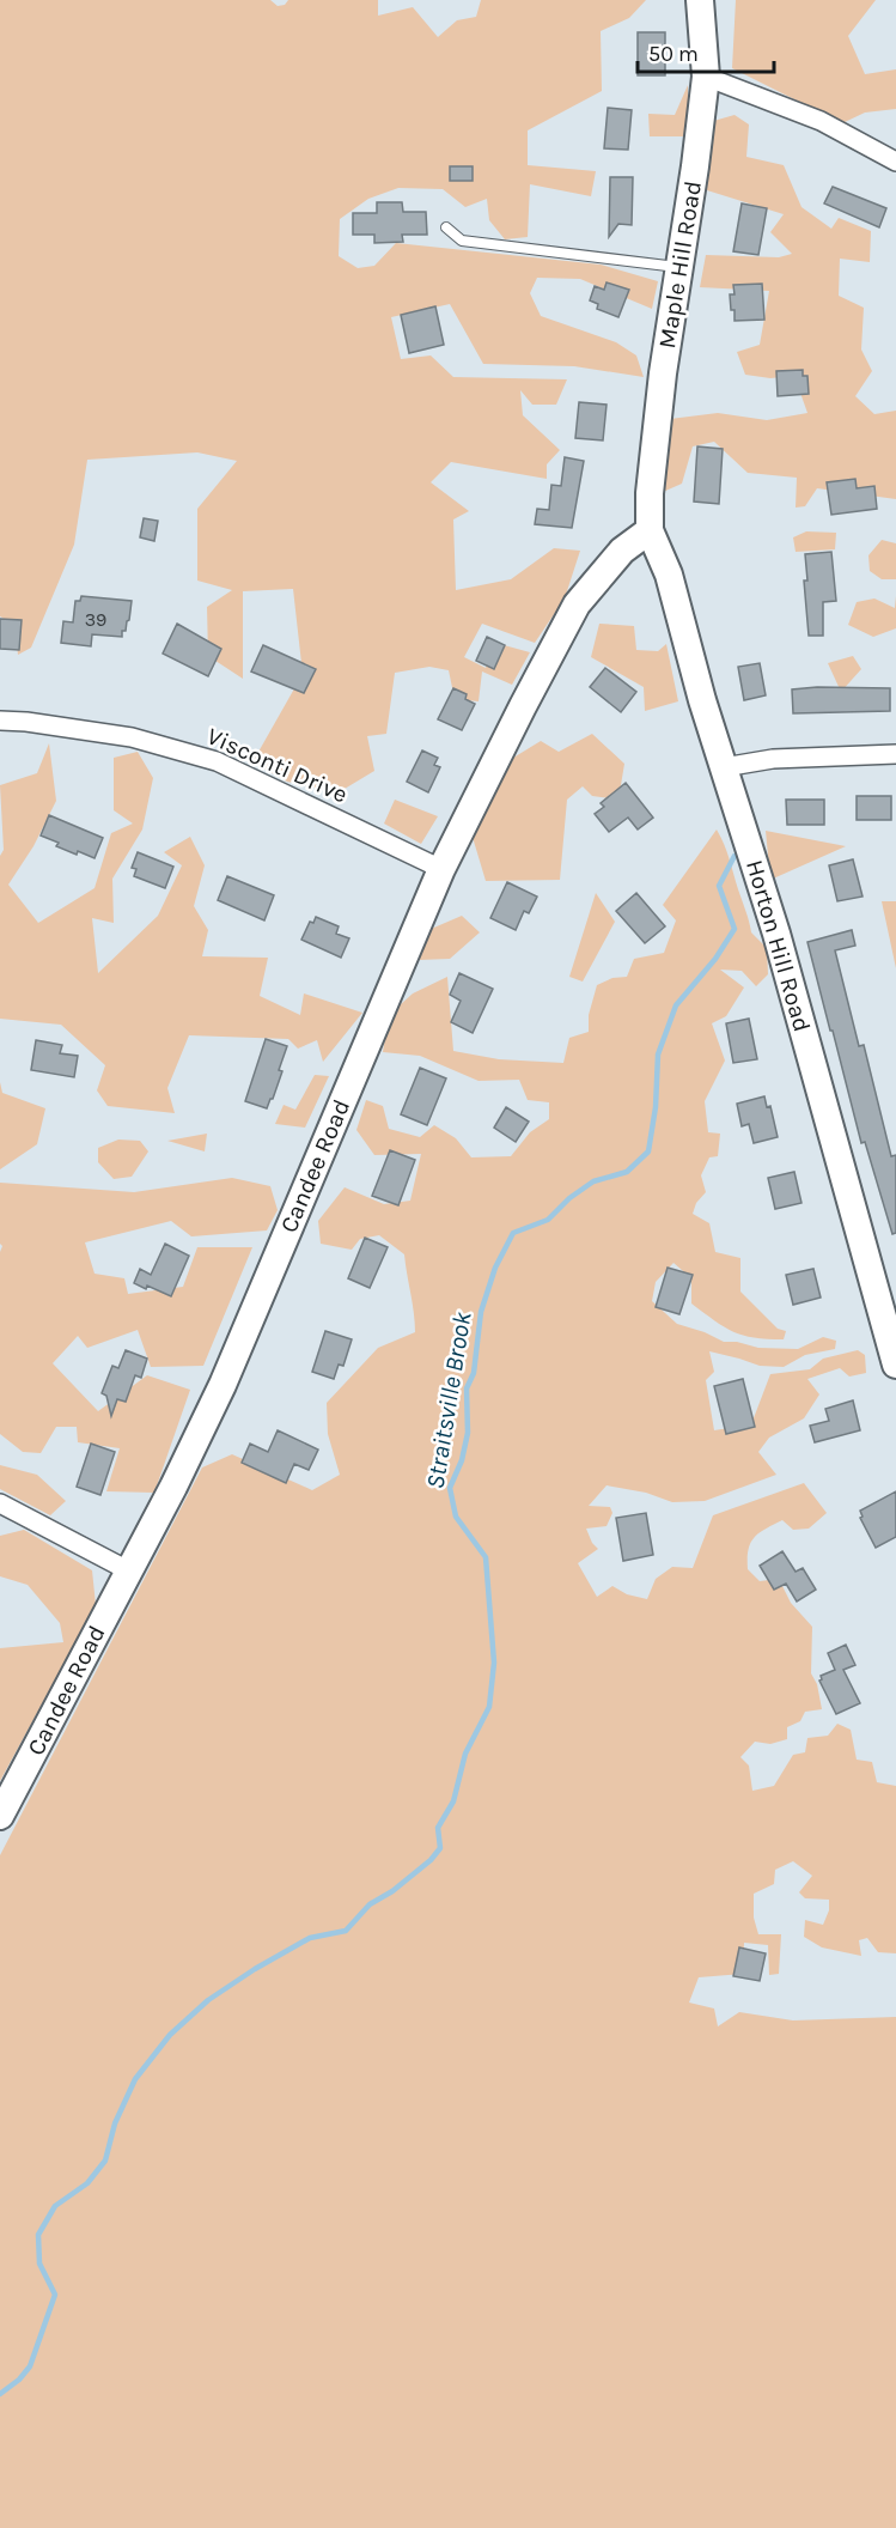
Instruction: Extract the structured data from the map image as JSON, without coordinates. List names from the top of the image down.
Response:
{
  "streets": {
    "street": [
      "Maple Hill Road",
      "Visconti Drive",
      "Horton Hill Road",
      "Candee Road"
    ]
  },
  "crossings": [
    ["Maple Hill Road", "Horton Hill Road"],
    ["Maple Hill Road", "Candee Road"],
    ["Visconti Drive", "Candee Road"],
    ["Horton Hill Road", "Candee Road"]
  ],
  "water": ["Straitsville Brook"],
  "house_numbers": ["39"],
  "scale_bar": "50 m"
}
